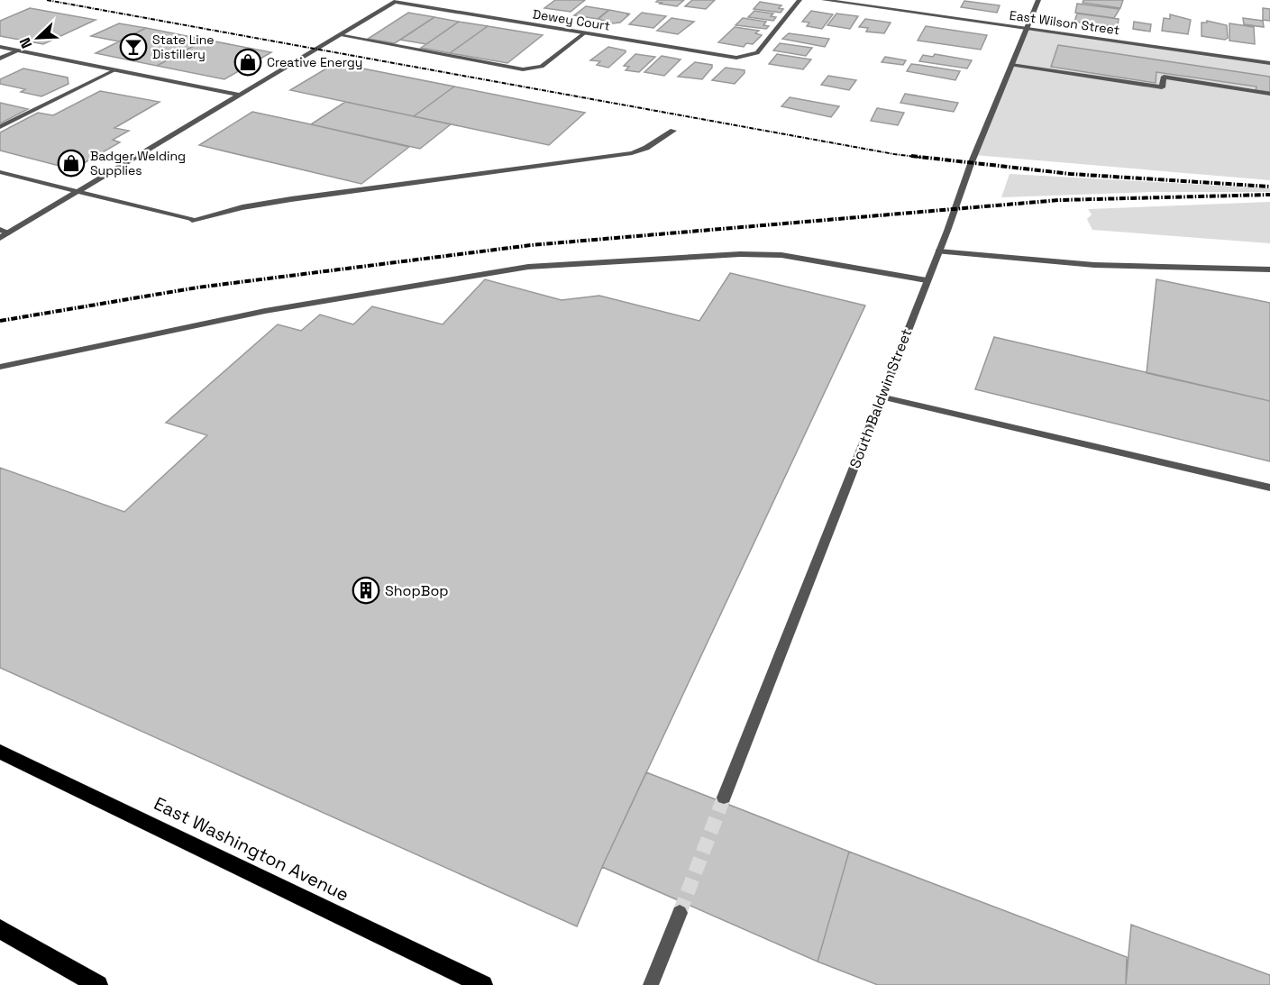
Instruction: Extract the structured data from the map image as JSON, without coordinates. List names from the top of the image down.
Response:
{
  "streets": {
    "main road": ["East Washington Avenue"],
    "street": ["Dewey Court", "East Wilson Street", "South Baldwin Street"]
  },
  "crossings": [
    ["East Wilson Street", "South Baldwin Street"]
  ],
  "places": {
    "bar": ["State Line Distillery"],
    "shop": ["Creative Energy", "Badger Welding Supplies"],
    "building": ["ShopBop"]
  },
  "north": "bottom left"
}
